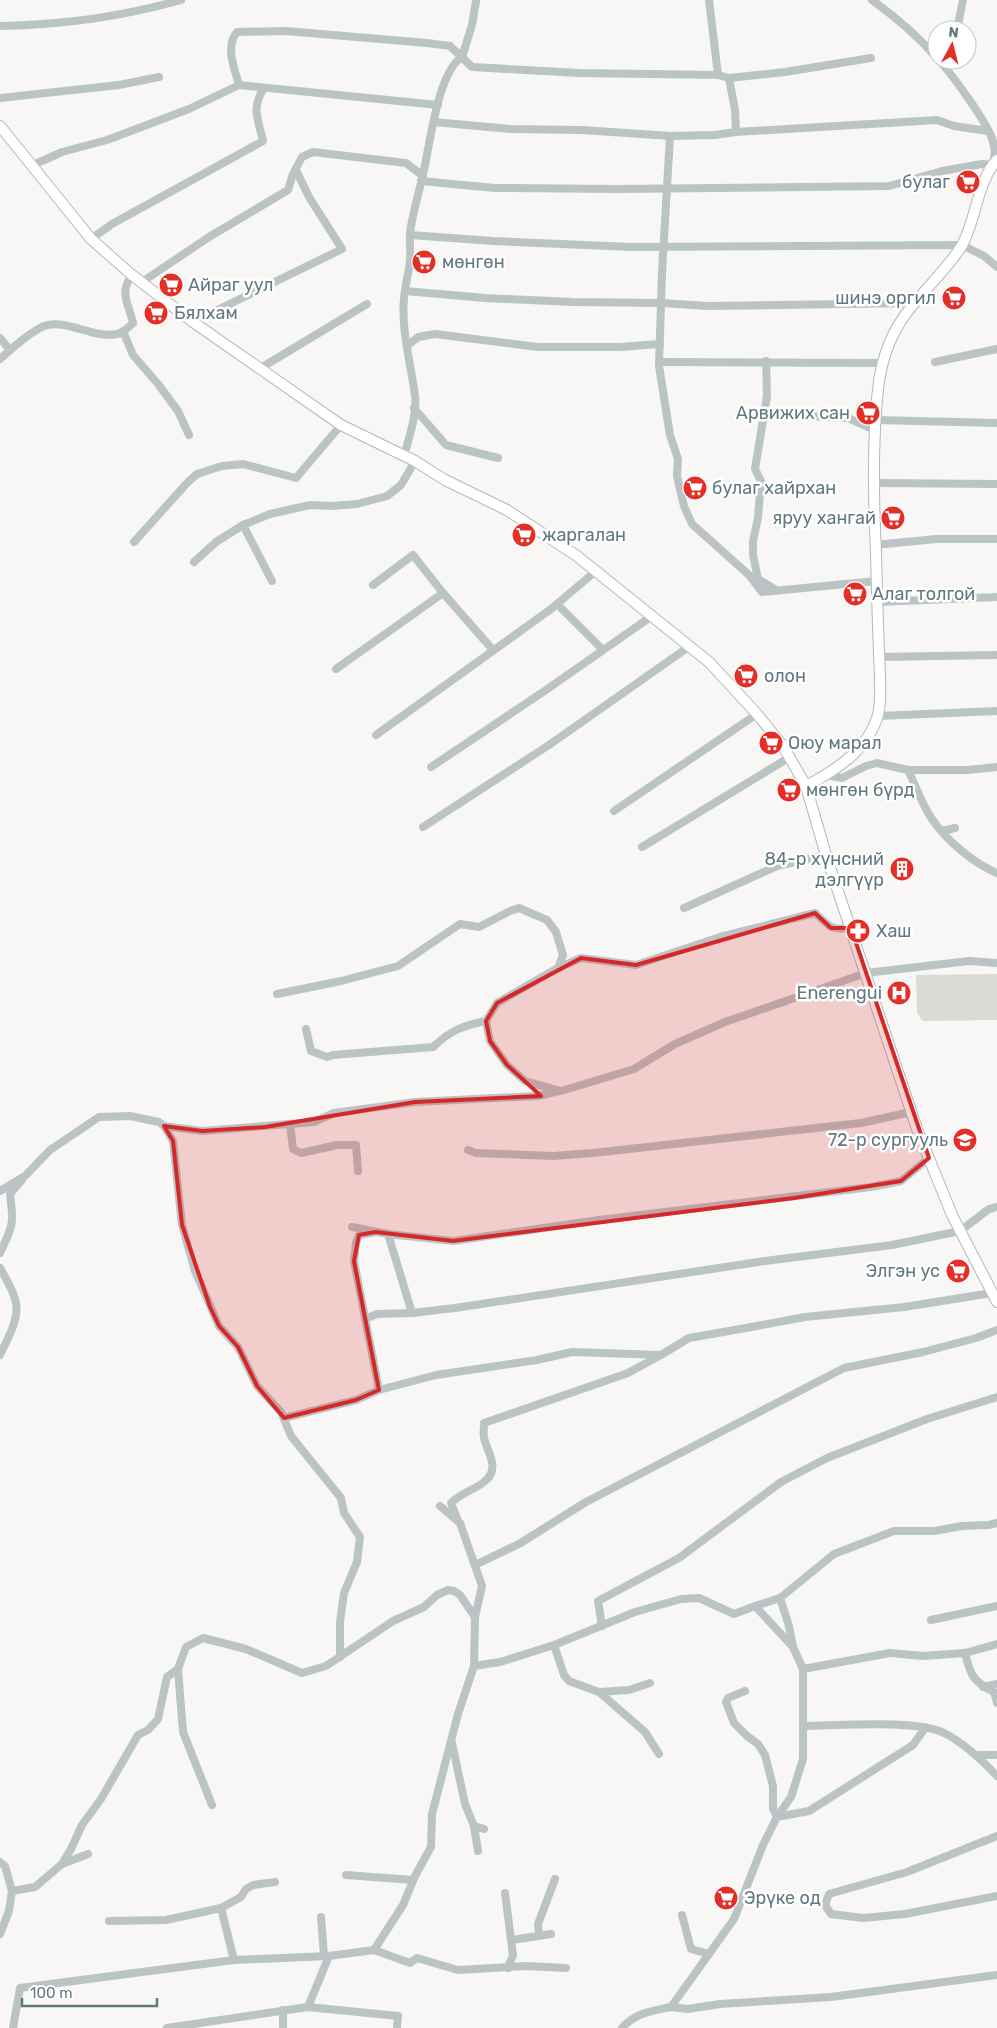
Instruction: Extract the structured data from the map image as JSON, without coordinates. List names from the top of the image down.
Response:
{
  "places": {
    "supermarket": [
      "булаг",
      "мөнгөн",
      "Айраг уул",
      "шинэ оргил",
      "Бялхам",
      "Арвижих сан",
      "булаг хайрхан",
      "яруу хангай",
      "жаргалан",
      "Алаг толгой",
      "олон",
      "Оюу марал",
      "мөнгөн бүрд",
      "Элгэн ус",
      "Эрүке од"
    ],
    "building": ["84-р хүнсний дэлгүүр"],
    "pharmacy": ["Хаш"],
    "hospital": ["Enerengui"],
    "school or university": ["72-р сургууль"]
  },
  "scale_bar": "100 m",
  "north": "top"
}
